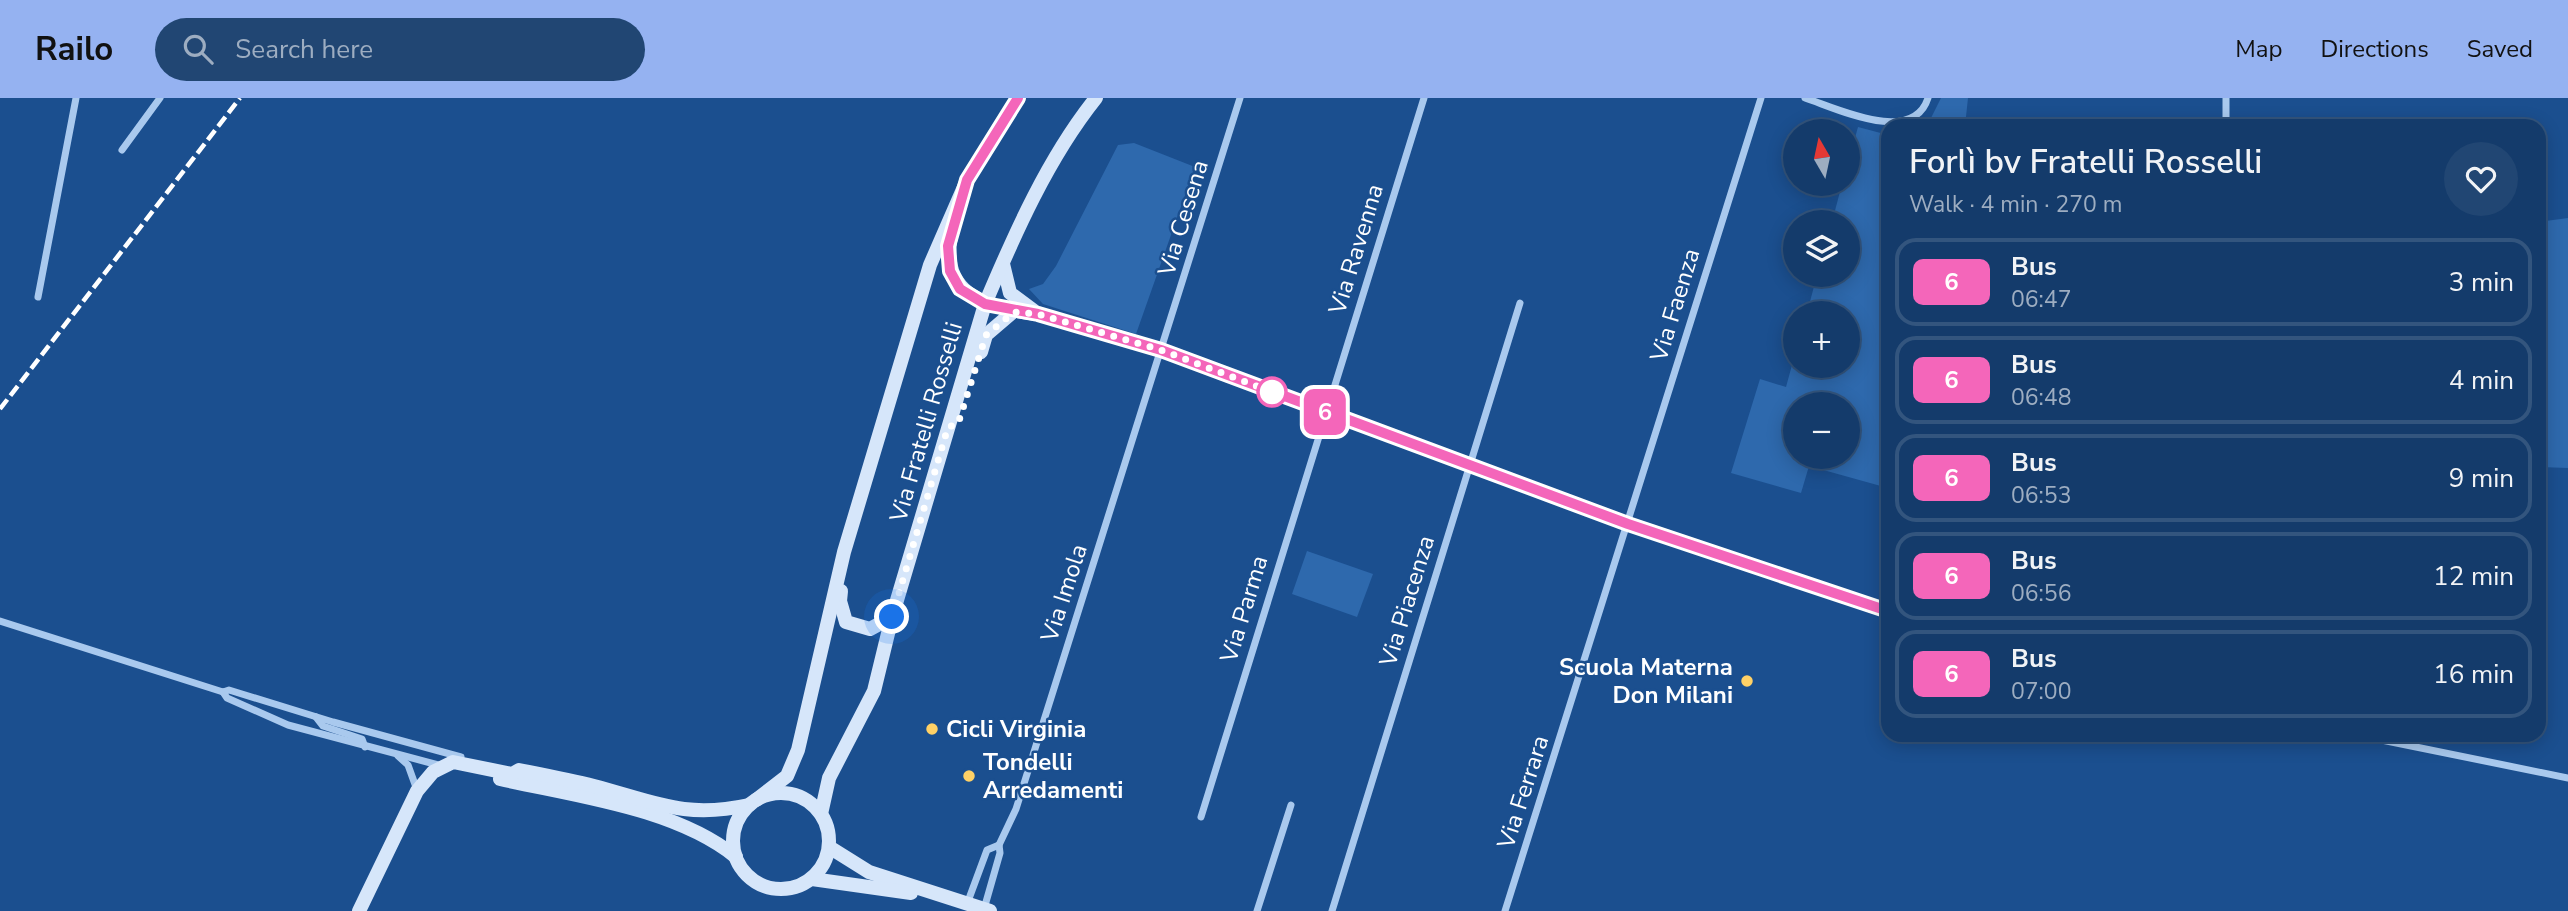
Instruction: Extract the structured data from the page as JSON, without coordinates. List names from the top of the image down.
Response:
{
  "streets": {
    "street": [
      "Via Cesena",
      "Via Ravenna",
      "Via Faenza",
      "Via Fratelli Rosselli",
      "Via Imola",
      "Via Piacenza",
      "Via Parma",
      "Via Ferrara"
    ]
  },
  "crossings": [
    ["Via Cesena", "Via Imola"],
    ["Via Ravenna", "Via Parma"],
    ["Via Faenza", "Via Ferrara"]
  ],
  "places": ["Scuola Materna Don Milani", "Cicli Virginia", "Tondelli Arredamenti"],
  "lines": ["bus line 6"],
  "north": "top",
  "page": {
    "header": "Railo",
    "search": "Search here",
    "nav": ["Map", "Directions", "Saved"],
    "on_map": "6",
    "map_buttons": ["+", "−"],
    "heading": ["Forlì bv Fratelli Rosselli", "Walk · 4 min · 270 m"],
    "list": [
      {
        "mark": "6",
        "name": "Bus",
        "note": "06:47",
        "value": "3 min"
      },
      {
        "mark": "6",
        "name": "Bus",
        "note": "06:48",
        "value": "4 min"
      },
      {
        "mark": "6",
        "name": "Bus",
        "note": "06:53",
        "value": "9 min"
      },
      {
        "mark": "6",
        "name": "Bus",
        "note": "06:56",
        "value": "12 min"
      },
      {
        "mark": "6",
        "name": "Bus",
        "note": "07:00",
        "value": "16 min"
      }
    ]
  }
}
